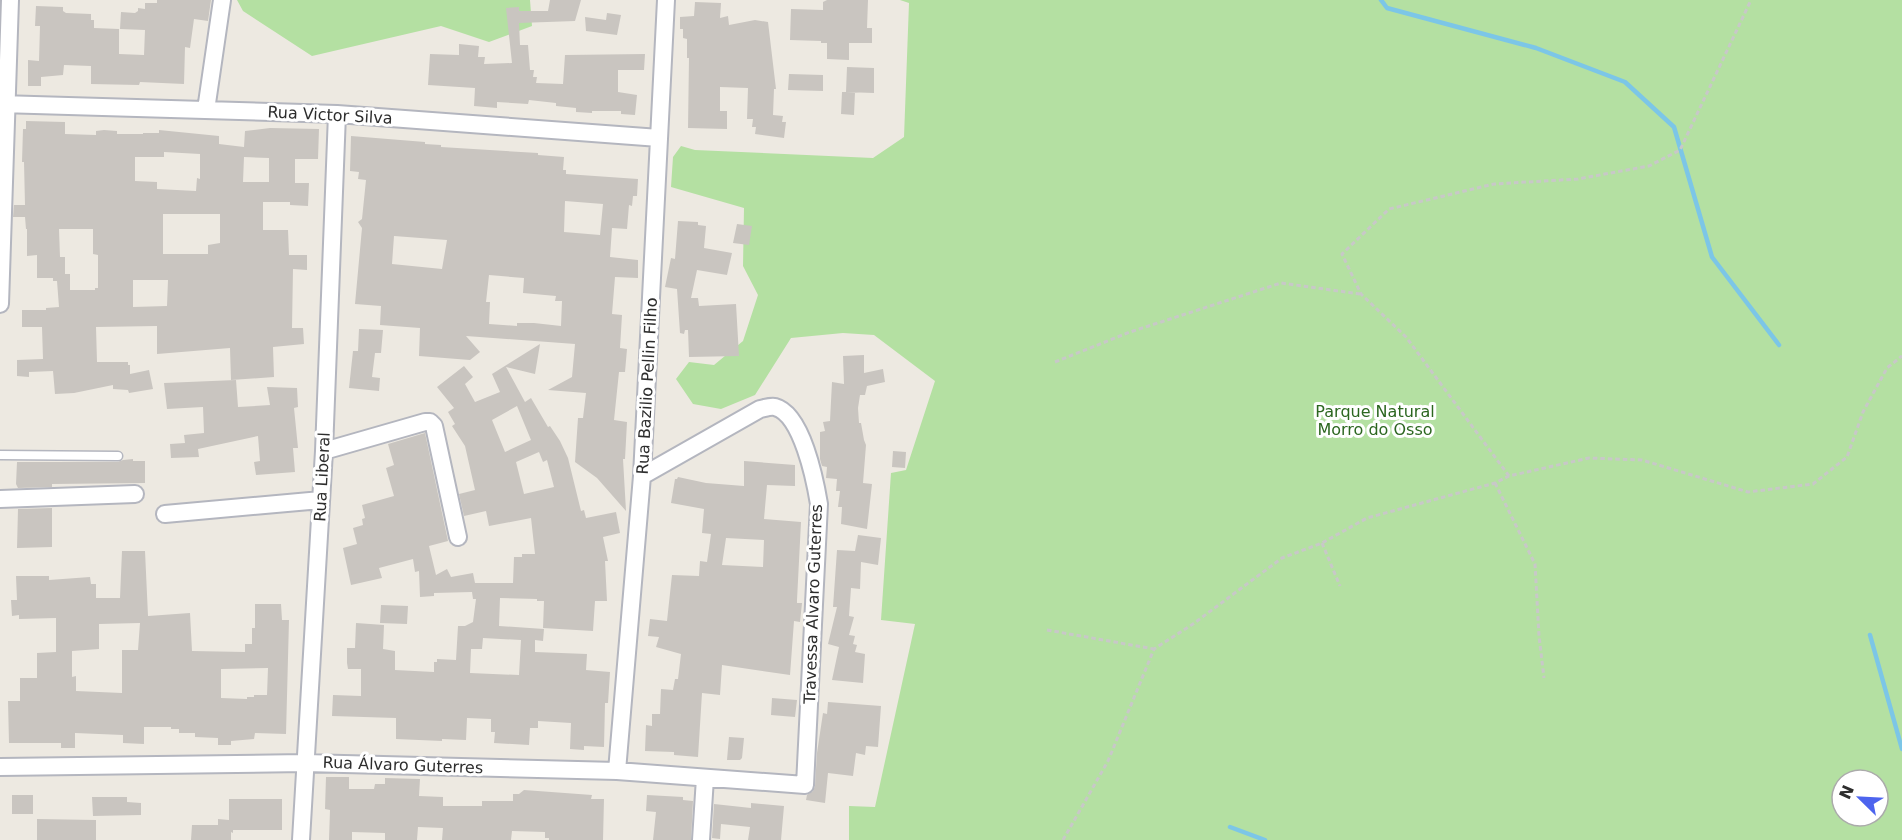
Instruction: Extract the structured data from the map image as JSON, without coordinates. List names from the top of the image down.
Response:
{
  "streets": {
    "street": [
      "Rua Victor Silva",
      "Rua Bazilio Pellin Filho",
      "Rua Liberal",
      "Travessa Alvaro Guterres",
      "Rua Álvaro Guterres"
    ]
  },
  "crossings": [
    ["Rua Victor Silva", "Rua Bazilio Pellin Filho"],
    ["Rua Victor Silva", "Rua Liberal"],
    ["Rua Bazilio Pellin Filho", "Travessa Alvaro Guterres"],
    ["Rua Bazilio Pellin Filho", "Rua Álvaro Guterres"],
    ["Rua Liberal", "Rua Álvaro Guterres"],
    ["Travessa Alvaro Guterres", "Rua Álvaro Guterres"]
  ],
  "parks": ["Parque Natural Morro do Osso"],
  "north": "top left"
}
